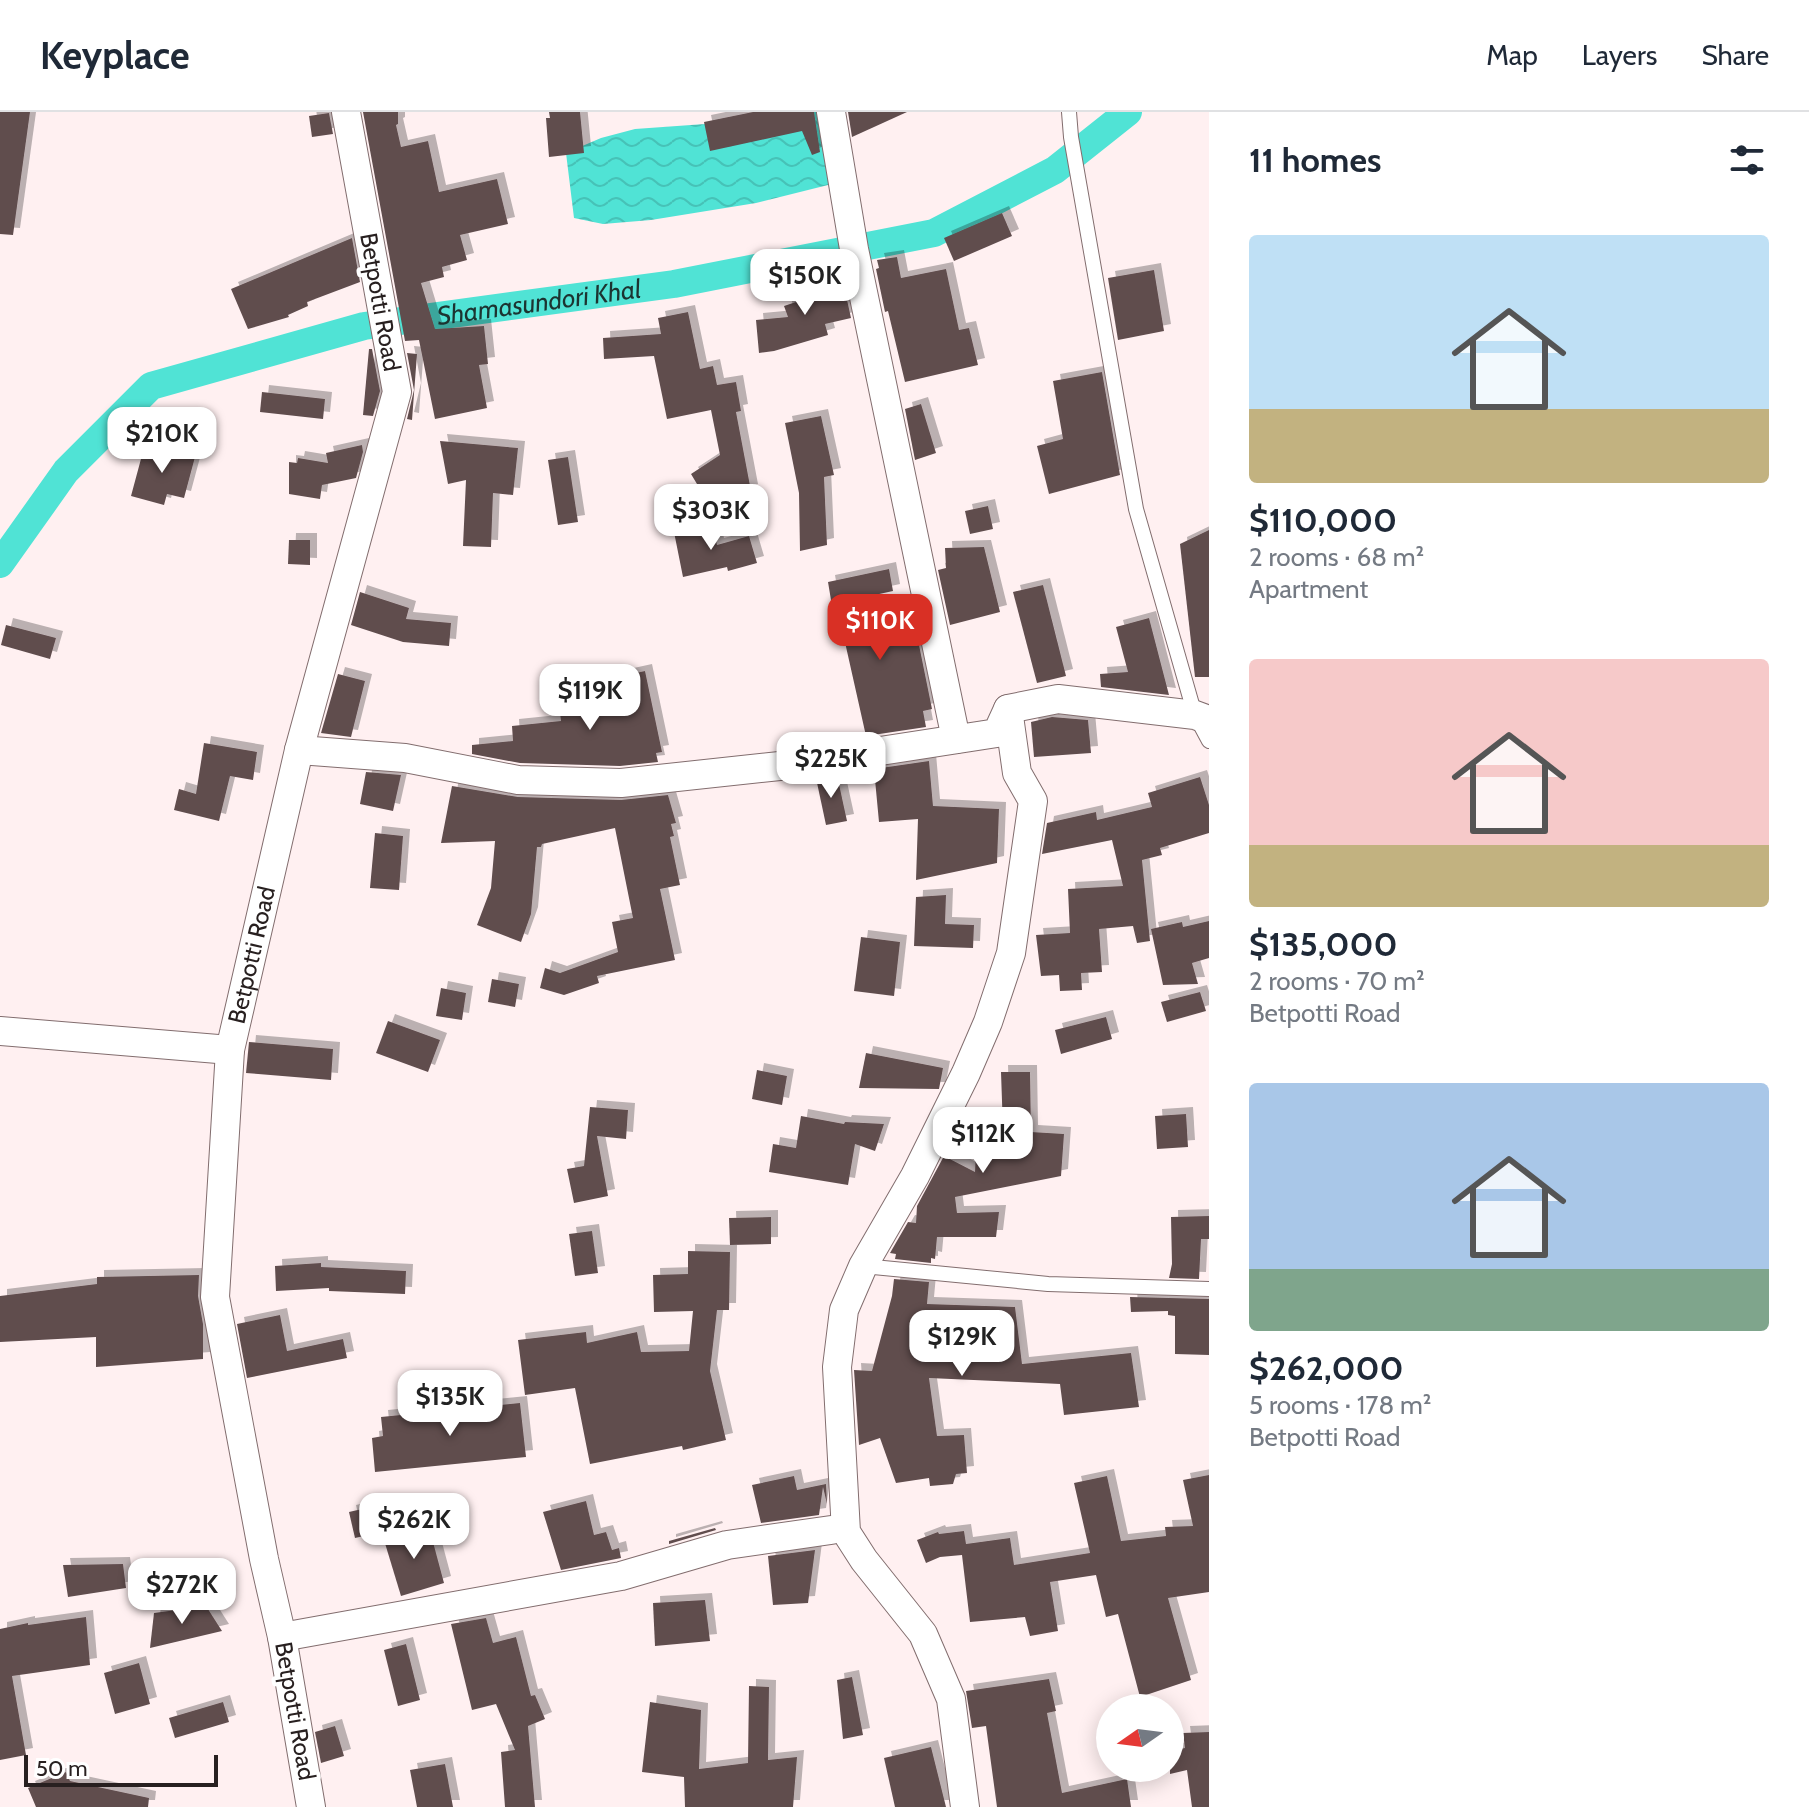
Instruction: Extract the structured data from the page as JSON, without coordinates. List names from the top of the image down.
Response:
{
  "streets": {
    "street": ["Betpotti Road"]
  },
  "water": ["Shamasundori Khal"],
  "scale_bar": "50 m",
  "north": "left",
  "page": {
    "header": "Keyplace",
    "nav": ["Map", "Layers", "Share"],
    "heading": "11 homes",
    "list": [
      {
        "name": "$110,000",
        "note": "2 rooms · 68 m² · Apartment"
      },
      {
        "name": "$135,000",
        "note": "2 rooms · 70 m² · Betpotti Road"
      },
      {
        "name": "$262,000",
        "note": "5 rooms · 178 m² · Betpotti Road"
      }
    ],
    "price": [
      "$150K",
      "$210K",
      "$303K",
      "$110K",
      "$119K",
      "$225K",
      "$112K",
      "$129K",
      "$135K",
      "$262K",
      "$272K"
    ],
    "scale": "50 m"
  }
}
